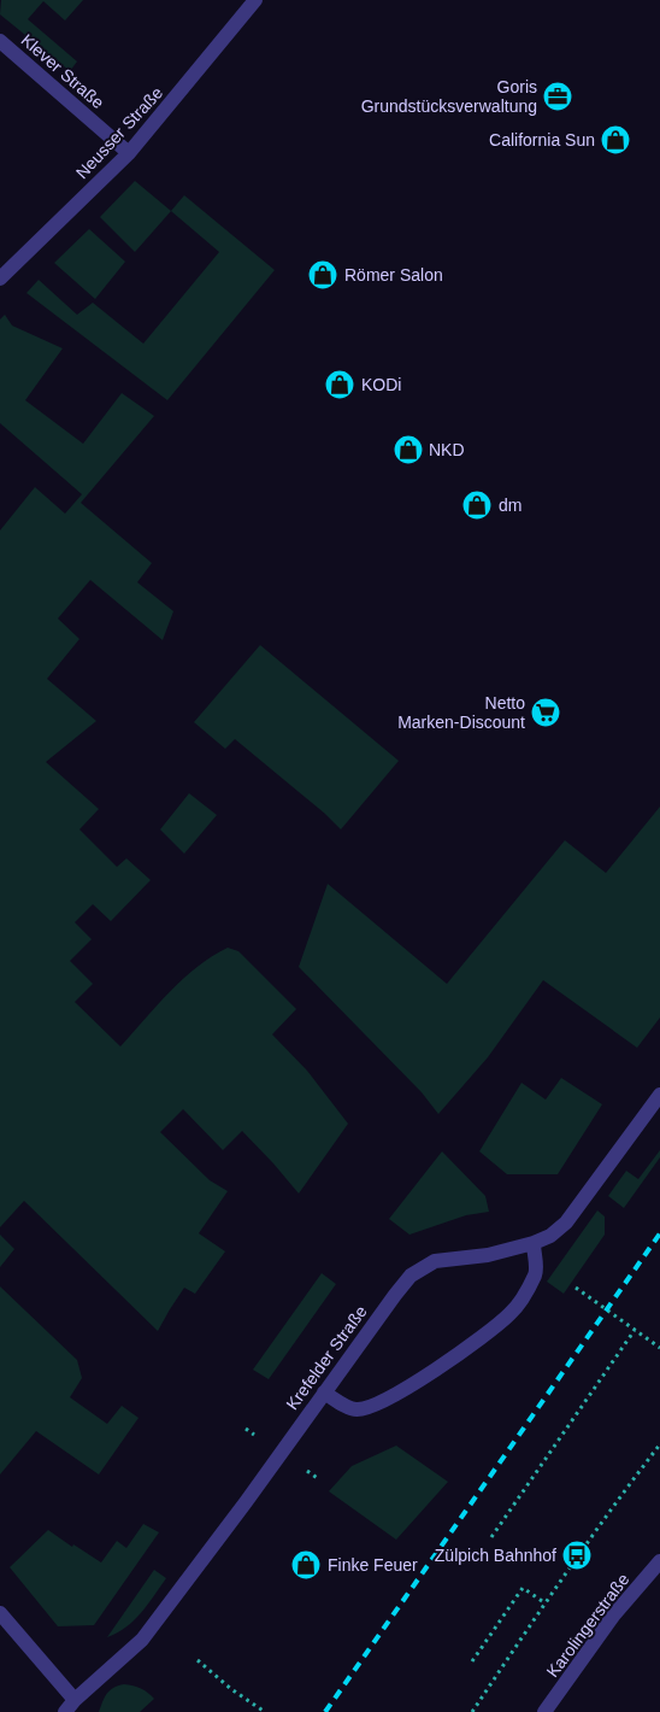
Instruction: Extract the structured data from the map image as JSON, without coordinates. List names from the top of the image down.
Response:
{
  "streets": {
    "street": [
      "Klever Straße",
      "Neusser Straße",
      "Krefelder Straße",
      "Karolingerstraße"
    ]
  },
  "crossings": [
    ["Klever Straße", "Neusser Straße"]
  ],
  "places": {
    "office": ["Goris Grundstücksverwaltung"],
    "shop": [
      "California Sun",
      "Römer Salon",
      "KODi",
      "NKD",
      "dm",
      "Finke Feuer"
    ],
    "supermarket": ["Netto Marken-Discount"],
    "bus stop": ["Zülpich Bahnhof"]
  }
}
